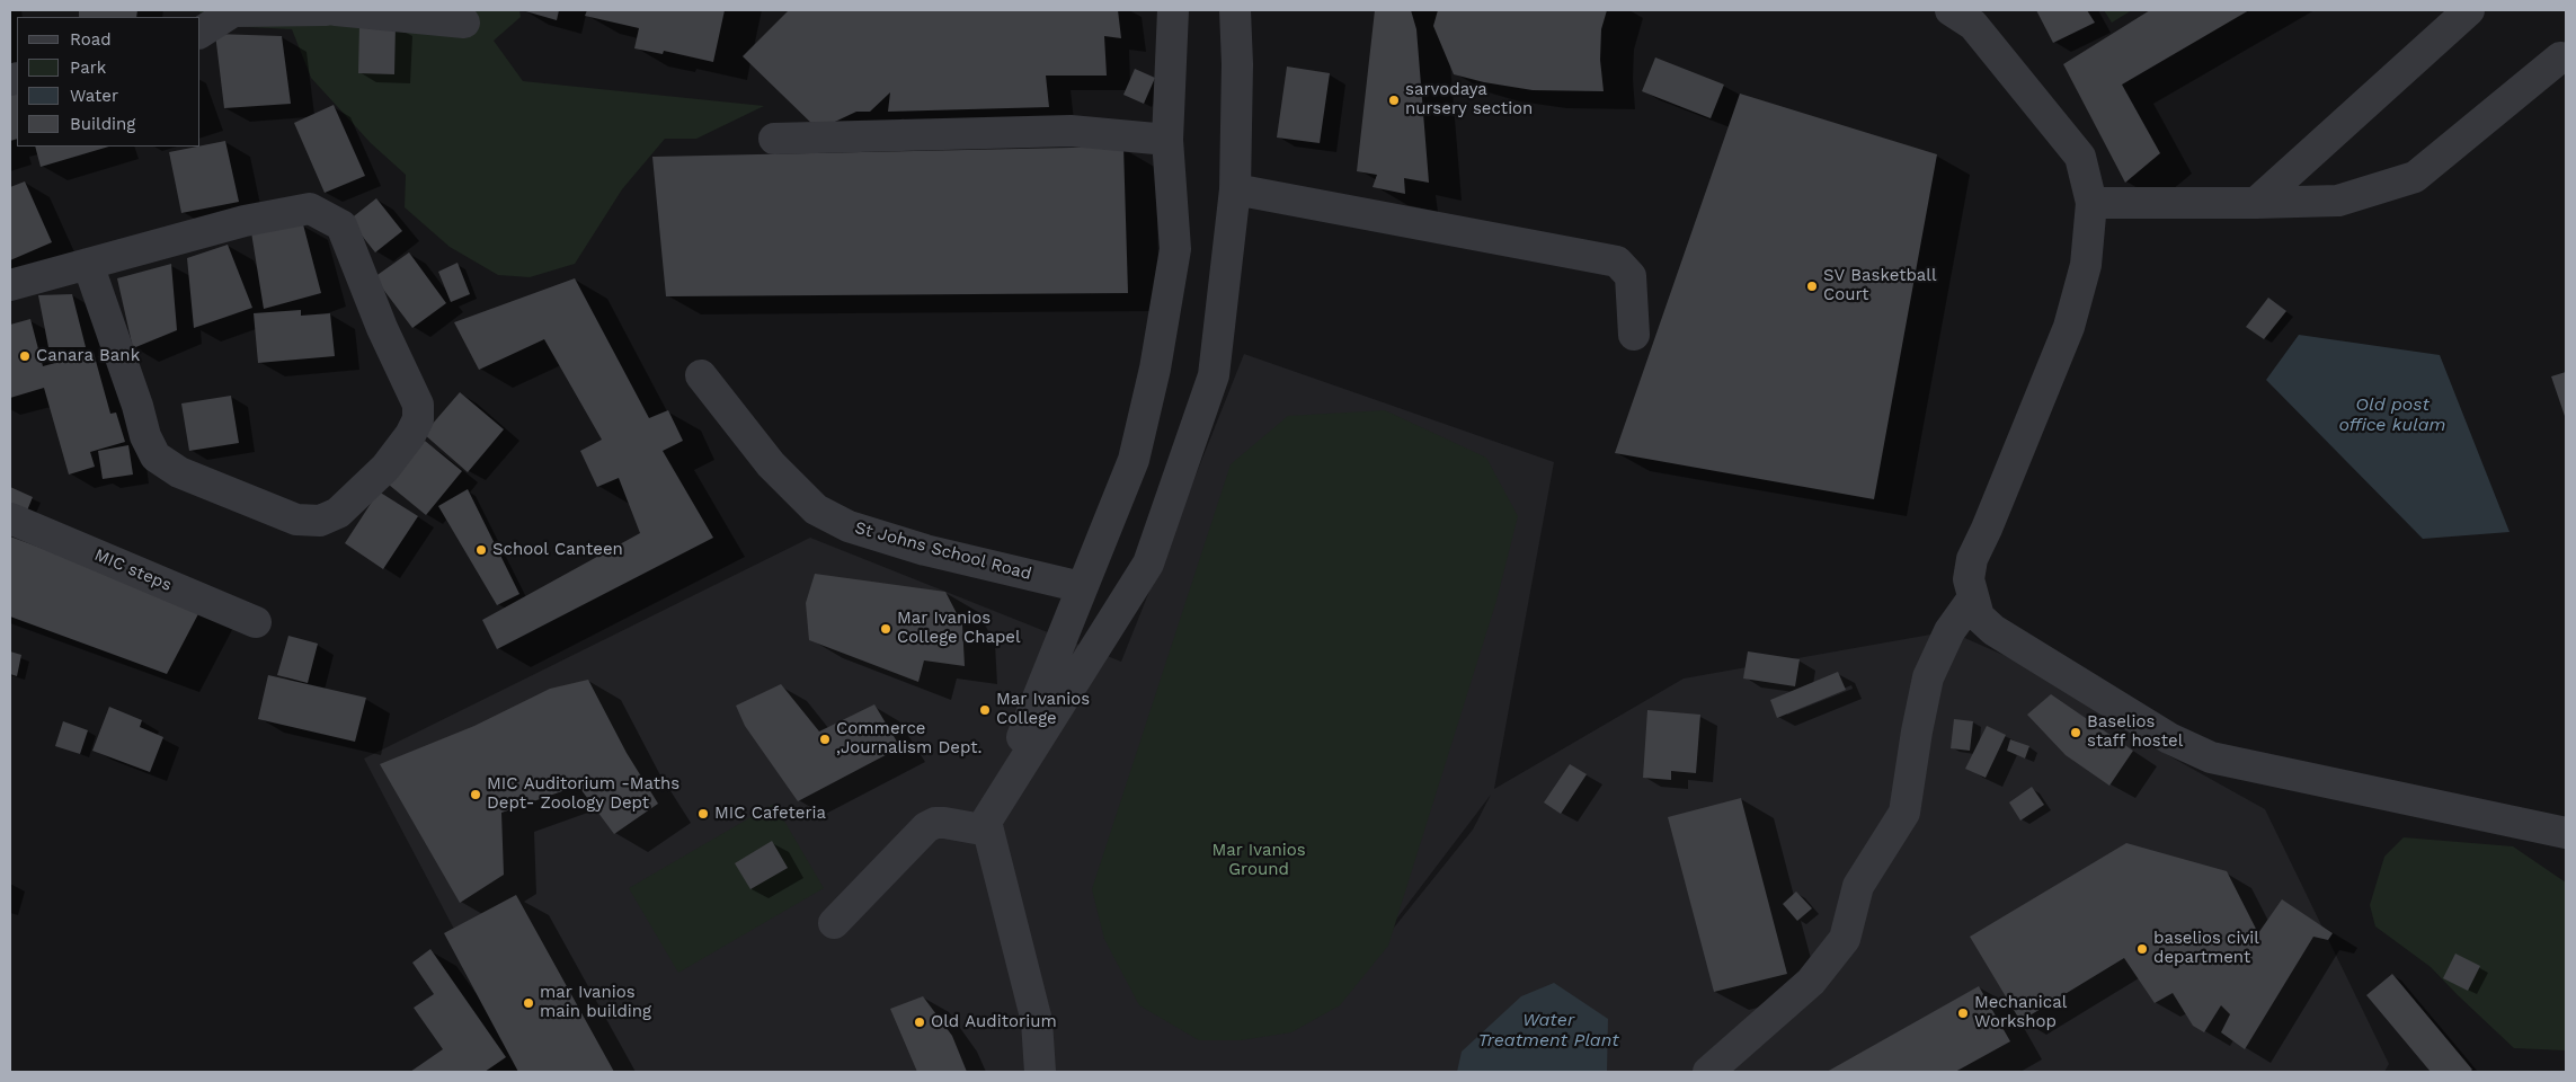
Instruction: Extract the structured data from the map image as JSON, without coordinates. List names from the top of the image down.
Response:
{
  "streets": {
    "street": ["St Johns School Road", "MIC steps"]
  },
  "water": ["Old post office kulam", "Water Treatment Plant"],
  "parks": ["Mar Ivanios Ground"],
  "places": [
    "sarvodaya nursery section",
    "SV Basketball Court",
    "Canara Bank",
    "School Canteen",
    "Mar Ivanios College Chapel",
    "Mar Ivanios College",
    "Baselios staff hostel",
    "Commerce ,Journalism Dept.",
    "MIC Auditorium -Maths Dept- Zoology Dept",
    "MIC Cafeteria",
    "baselios civil department",
    "mar Ivanios main building",
    "Mechanical Workshop",
    "Old Auditorium"
  ],
  "legend": [
    "Road",
    "Park",
    "Water",
    "Building"
  ]
}
